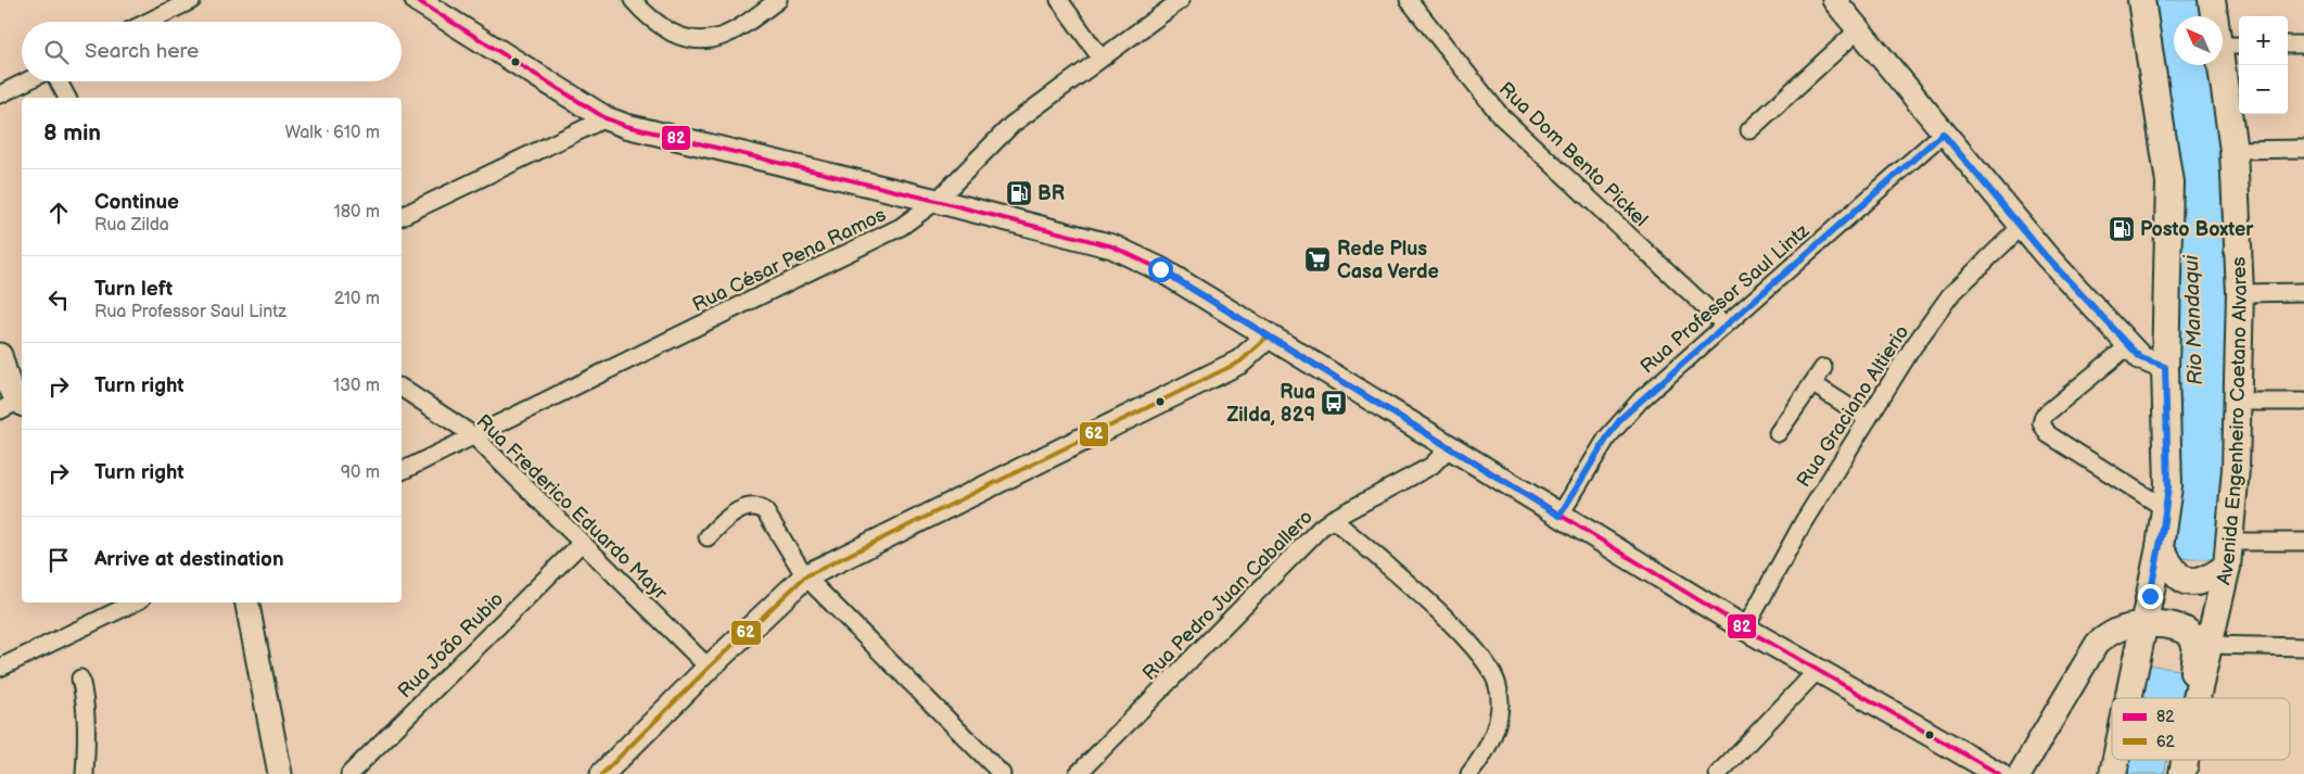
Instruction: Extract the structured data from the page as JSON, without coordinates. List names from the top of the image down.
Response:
{
  "streets": {
    "main road": ["Avenida Engenheiro Caetano Alvares"],
    "street": [
      "Rua Dom Bento Pickel",
      "Rua César Pena Ramos",
      "Rua Professor Saul Lintz",
      "Rua Graciano Altierio",
      "Rua Frederico Eduardo Mayr",
      "Rua Pedro Juan Caballero",
      "Rua João Rubio"
    ]
  },
  "crossings": [
    ["Rua Dom Bento Pickel", "Rua Professor Saul Lintz"],
    ["Rua César Pena Ramos", "Rua Frederico Eduardo Mayr"],
    ["Rua Frederico Eduardo Mayr", "Rua João Rubio"]
  ],
  "water": ["Rio Mandaqui"],
  "places": {
    "fuel station": ["BR", "Posto Boxter"],
    "supermarket": ["Rede Plus Casa Verde"],
    "bus stop": ["Rua Zilda, 829"]
  },
  "lines": ["transit line 82", "transit line 62"],
  "legend": ["82", "62"],
  "north": "top left",
  "page": {
    "map_buttons": ["+", "−"],
    "search": "Search here",
    "heading": ["8 min", "Walk · 610 m"],
    "list": [
      ["Continue", "Rua Zilda", "180 m"],
      ["Turn left", "Rua Professor Saul Lintz", "210 m"],
      ["Turn right", "130 m"],
      ["Turn right", "90 m"],
      "Arrive at destination"
    ]
  }
}
